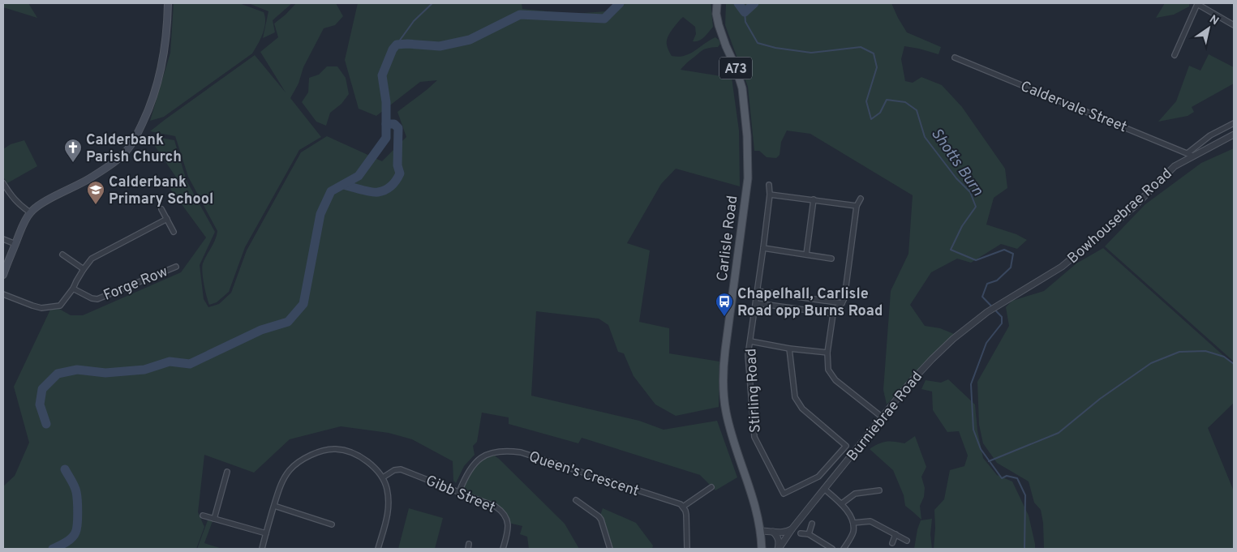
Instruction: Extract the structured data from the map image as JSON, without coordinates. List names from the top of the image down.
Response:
{
  "streets": {
    "main road": ["A73", "Carlisle Road"],
    "street": [
      "Caldervale Street",
      "Bowhousebrae Road",
      "Forge Row",
      "Stirling Road",
      "Burniebrae Road",
      "Queen's Crescent",
      "Gibb Street"
    ]
  },
  "crossings": [
    ["Caldervale Street", "Bowhousebrae Road"],
    ["Bowhousebrae Road", "Burniebrae Road"],
    ["Queen's Crescent", "Gibb Street"]
  ],
  "water": ["Shotts Burn"],
  "places": {
    "church": ["Calderbank Parish Church"],
    "school or university": ["Calderbank Primary School"],
    "bus stop": ["Chapelhall, Carlisle Road opp Burns Road"]
  },
  "north": "top right"
}
